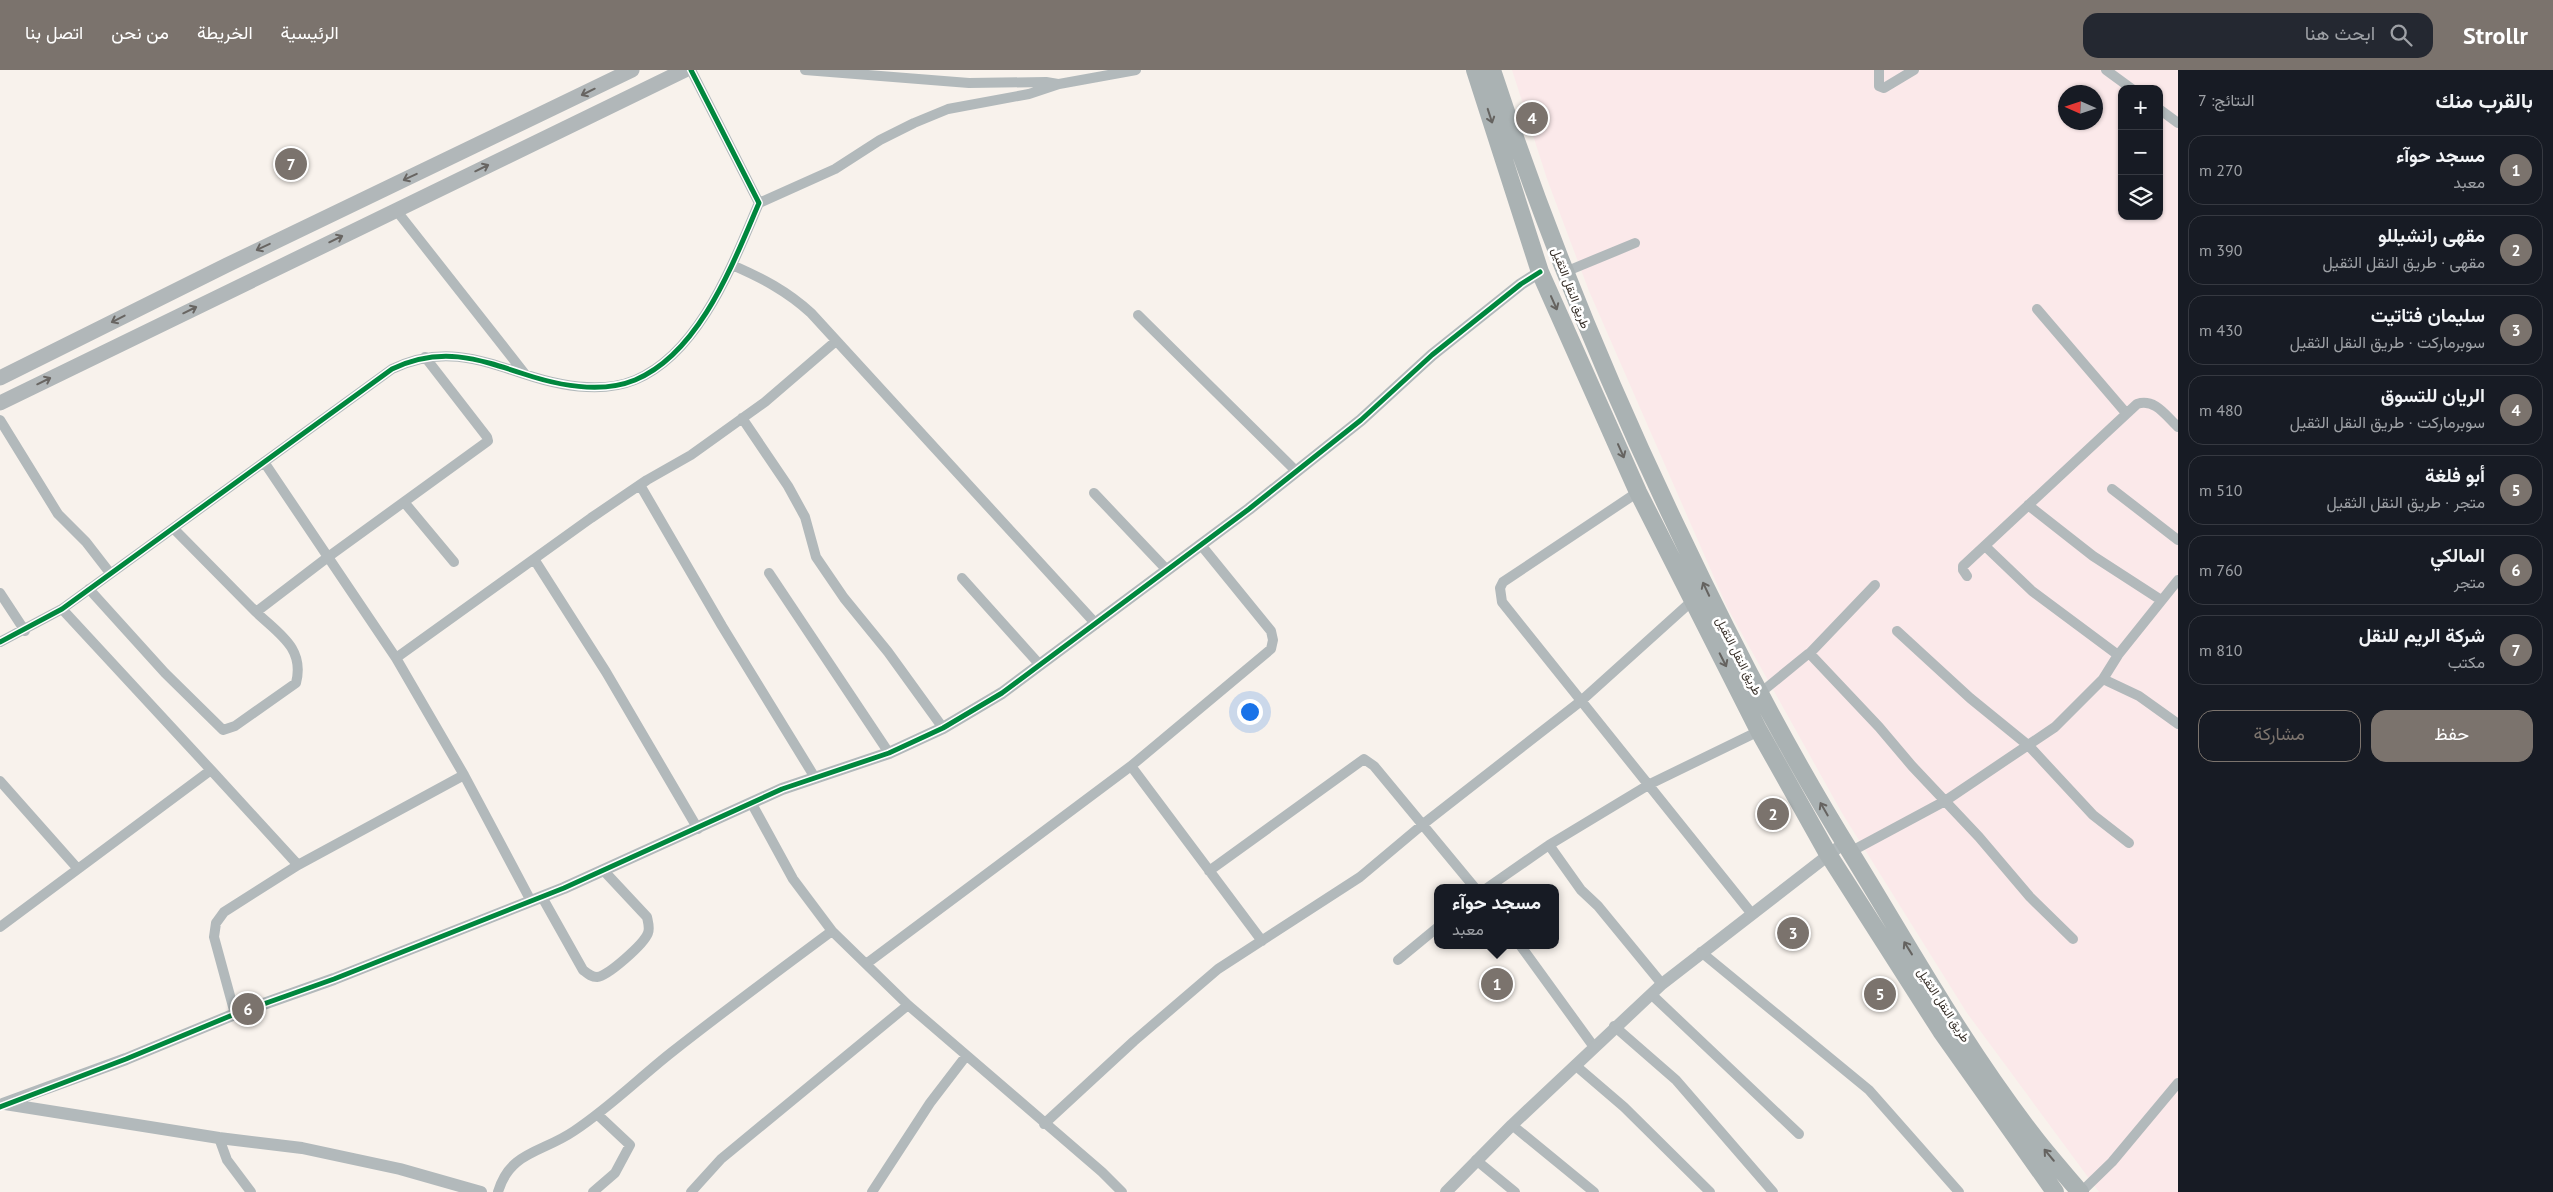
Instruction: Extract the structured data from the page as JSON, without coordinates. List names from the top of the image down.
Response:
{
  "streets": {
    "highway": ["طريق النقل الثقيل"]
  },
  "north": "left",
  "page": {
    "header": "Strollr",
    "search": "ابحث هنا",
    "nav": [
      "الرئيسية",
      "الخريطة",
      "من نحن",
      "اتصل بنا"
    ],
    "heading": ["بالقرب منك", "النتائج: 7"],
    "map_buttons": ["+", "−"],
    "pins": [
      "4",
      "7",
      "2",
      "3",
      "1",
      "5",
      "6"
    ],
    "list": [
      {
        "mark": "1",
        "name": "مسجد حوآء",
        "note": "معبد",
        "value": "270 m"
      },
      {
        "mark": "2",
        "name": "مقهى رانشيللو",
        "note": "مقهى · طريق النقل الثقيل",
        "value": "390 m"
      },
      {
        "mark": "3",
        "name": "سليمان فتاتيت",
        "note": "سوبرماركت · طريق النقل الثقيل",
        "value": "430 m"
      },
      {
        "mark": "4",
        "name": "الريان للتسوق",
        "note": "سوبرماركت · طريق النقل الثقيل",
        "value": "480 m"
      },
      {
        "mark": "5",
        "name": "أبو فلغة",
        "note": "متجر · طريق النقل الثقيل",
        "value": "510 m"
      },
      {
        "mark": "6",
        "name": "المالكي",
        "note": "متجر",
        "value": "760 m"
      },
      {
        "mark": "7",
        "name": "شركة الريم للنقل",
        "note": "مكتب",
        "value": "810 m"
      }
    ],
    "buttons": ["حفظ", "مشاركة"],
    "popup": ["مسجد حوآء", "معبد"]
  }
}
